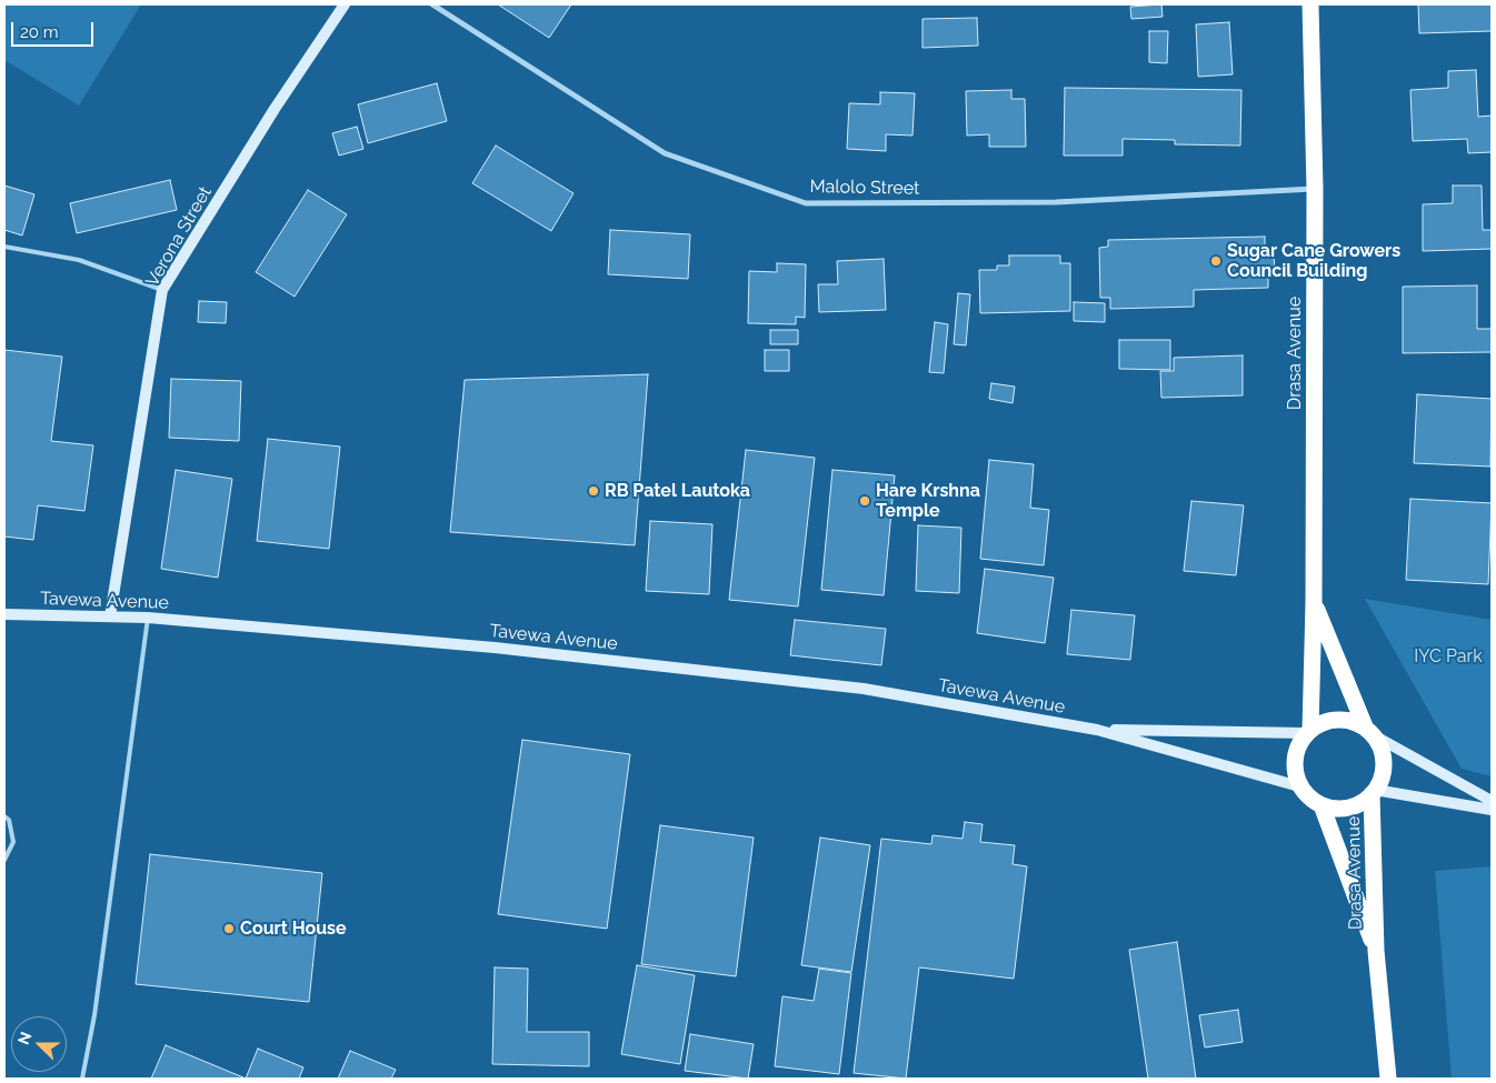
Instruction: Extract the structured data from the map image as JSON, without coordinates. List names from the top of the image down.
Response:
{
  "streets": {
    "highway": ["Drasa Avenue"],
    "main road": ["Verona Street", "Tavewa Avenue"],
    "street": ["Malolo Street"]
  },
  "crossings": [
    ["Malolo Street", "Drasa Avenue"],
    ["Verona Street", "Tavewa Avenue"],
    ["Drasa Avenue", "Tavewa Avenue"]
  ],
  "parks": ["IYC Park"],
  "places": [
    "Sugar Cane Growers Council Building",
    "RB Patel Lautoka",
    "Hare Krshna Temple",
    "Court House"
  ],
  "scale_bar": "20 m",
  "north": "left"
}
